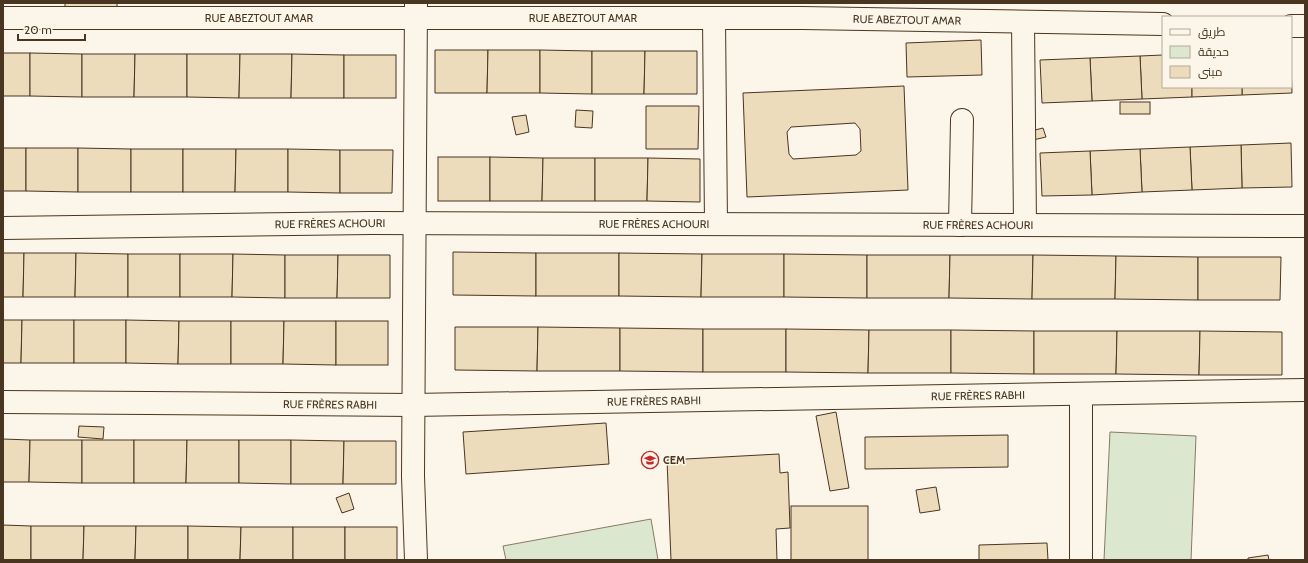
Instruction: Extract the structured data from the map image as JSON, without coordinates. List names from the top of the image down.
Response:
{
  "streets": {
    "street": ["RUE ABEZTOUT AMAR", "RUE FRÈRES ACHOURI", "RUE FRÈRES RABHI"]
  },
  "places": {
    "school or university": ["CEM"]
  },
  "legend": ["طريق", "حديقة", "مبنى"],
  "scale_bar": "20 m"
}
